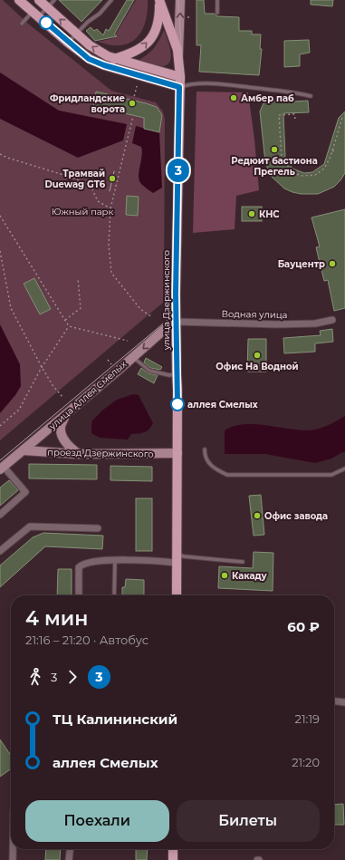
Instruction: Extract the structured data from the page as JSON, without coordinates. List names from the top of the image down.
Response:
{
  "streets": {
    "main road": ["улица Дзержинского", "улица Аллея Смелых", "проезд Дзержинского"],
    "street": ["Водная улица"]
  },
  "crossings": [
    ["улица Дзержинского", "Водная улица"],
    ["улица Дзержинского", "улица Аллея Смелых"],
    ["улица Дзержинского", "проезд Дзержинского"],
    ["Водная улица", "улица Аллея Смелых"],
    ["улица Аллея Смелых", "проезд Дзержинского"]
  ],
  "parks": ["Южный парк"],
  "places": [
    "Амбер паб",
    "Фридландские ворота",
    "Редюит бастиона Прегель",
    "Трамвай Duewag GT6",
    "КНС",
    "Бауцентр",
    "Офис На Водной",
    "аллея Смелых",
    "Офис завода",
    "Какаду"
  ],
  "lines": ["bus line 3"],
  "page": {
    "on_map": "3",
    "heading": ["4 мин", "21:16 – 21:20 · Автобус", "60 ₽"],
    "legs": ["3", "3"],
    "list": [
      {
        "name": "ТЦ Калининский",
        "value": "21:19"
      },
      {
        "name": "аллея Смелых",
        "value": "21:20"
      }
    ],
    "buttons": ["Поехали", "Билеты"]
  }
}
